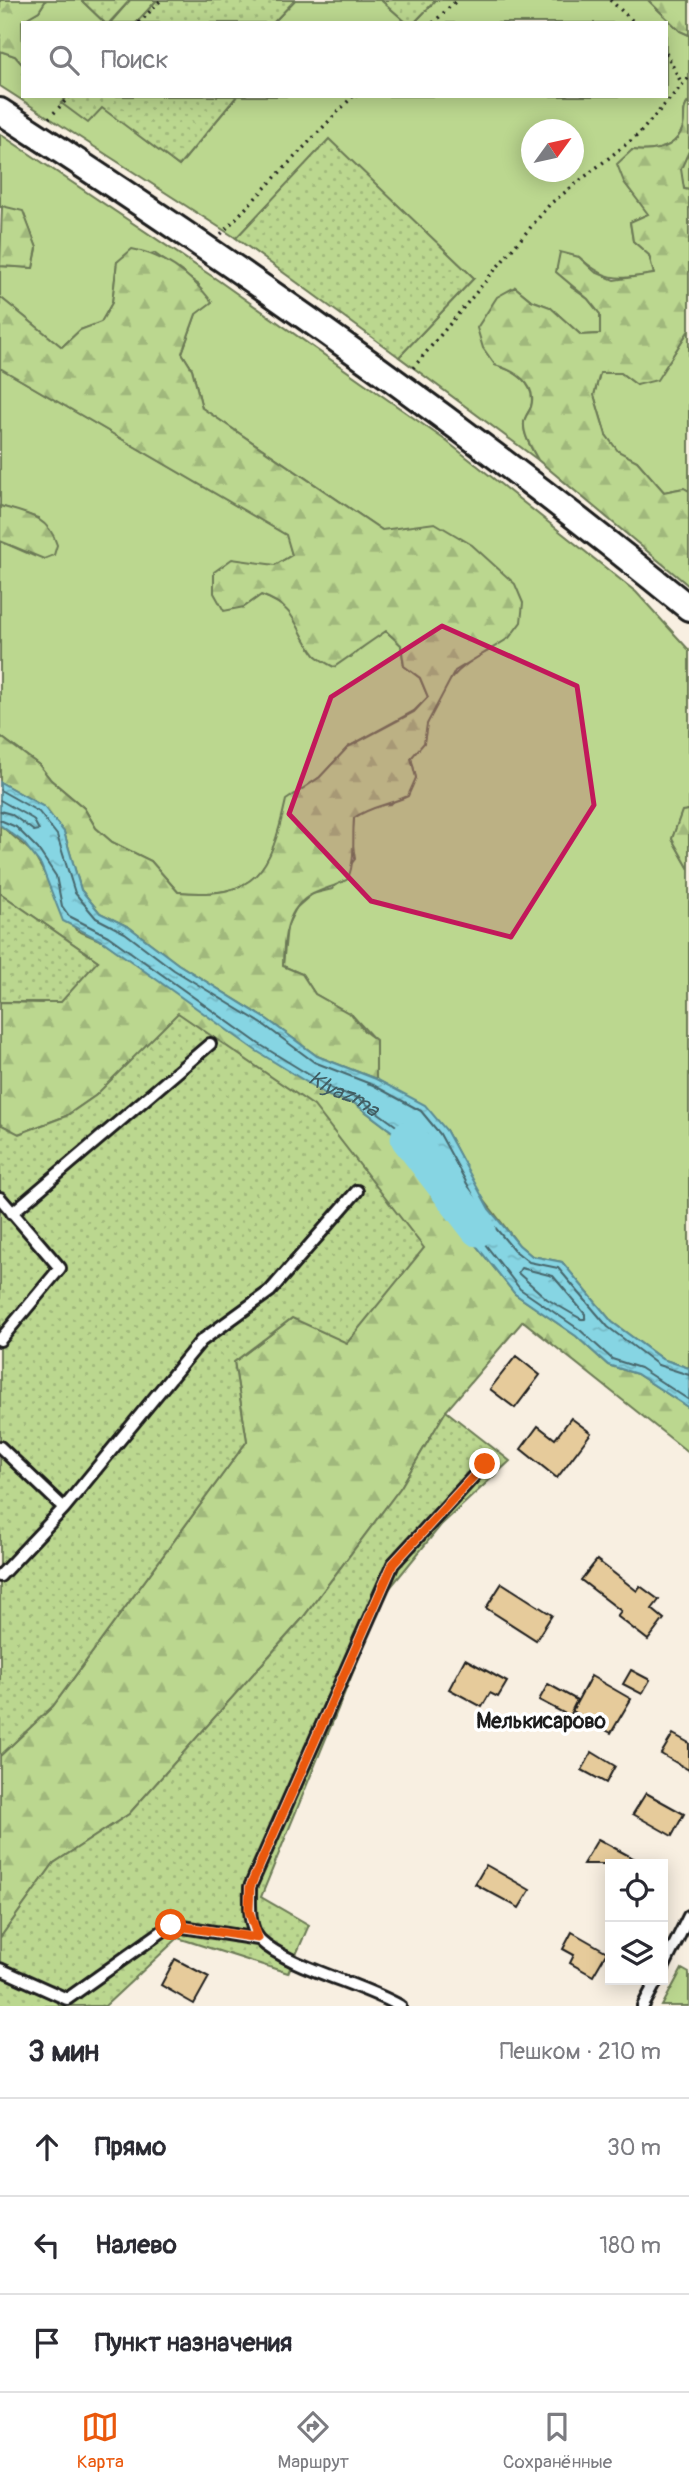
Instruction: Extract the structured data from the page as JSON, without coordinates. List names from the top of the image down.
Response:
{
  "districts": ["Мелькисарово"],
  "water": ["Klyazma"],
  "north": "top right",
  "page": {
    "search": "Поиск",
    "heading": ["3 мин", "Пешком · 210 m"],
    "list": [
      ["Прямо", "30 m"],
      ["Налево", "180 m"],
      "Пункт назначения"
    ],
    "nav": ["Карта", "Маршрут", "Сохранённые"]
  }
}
